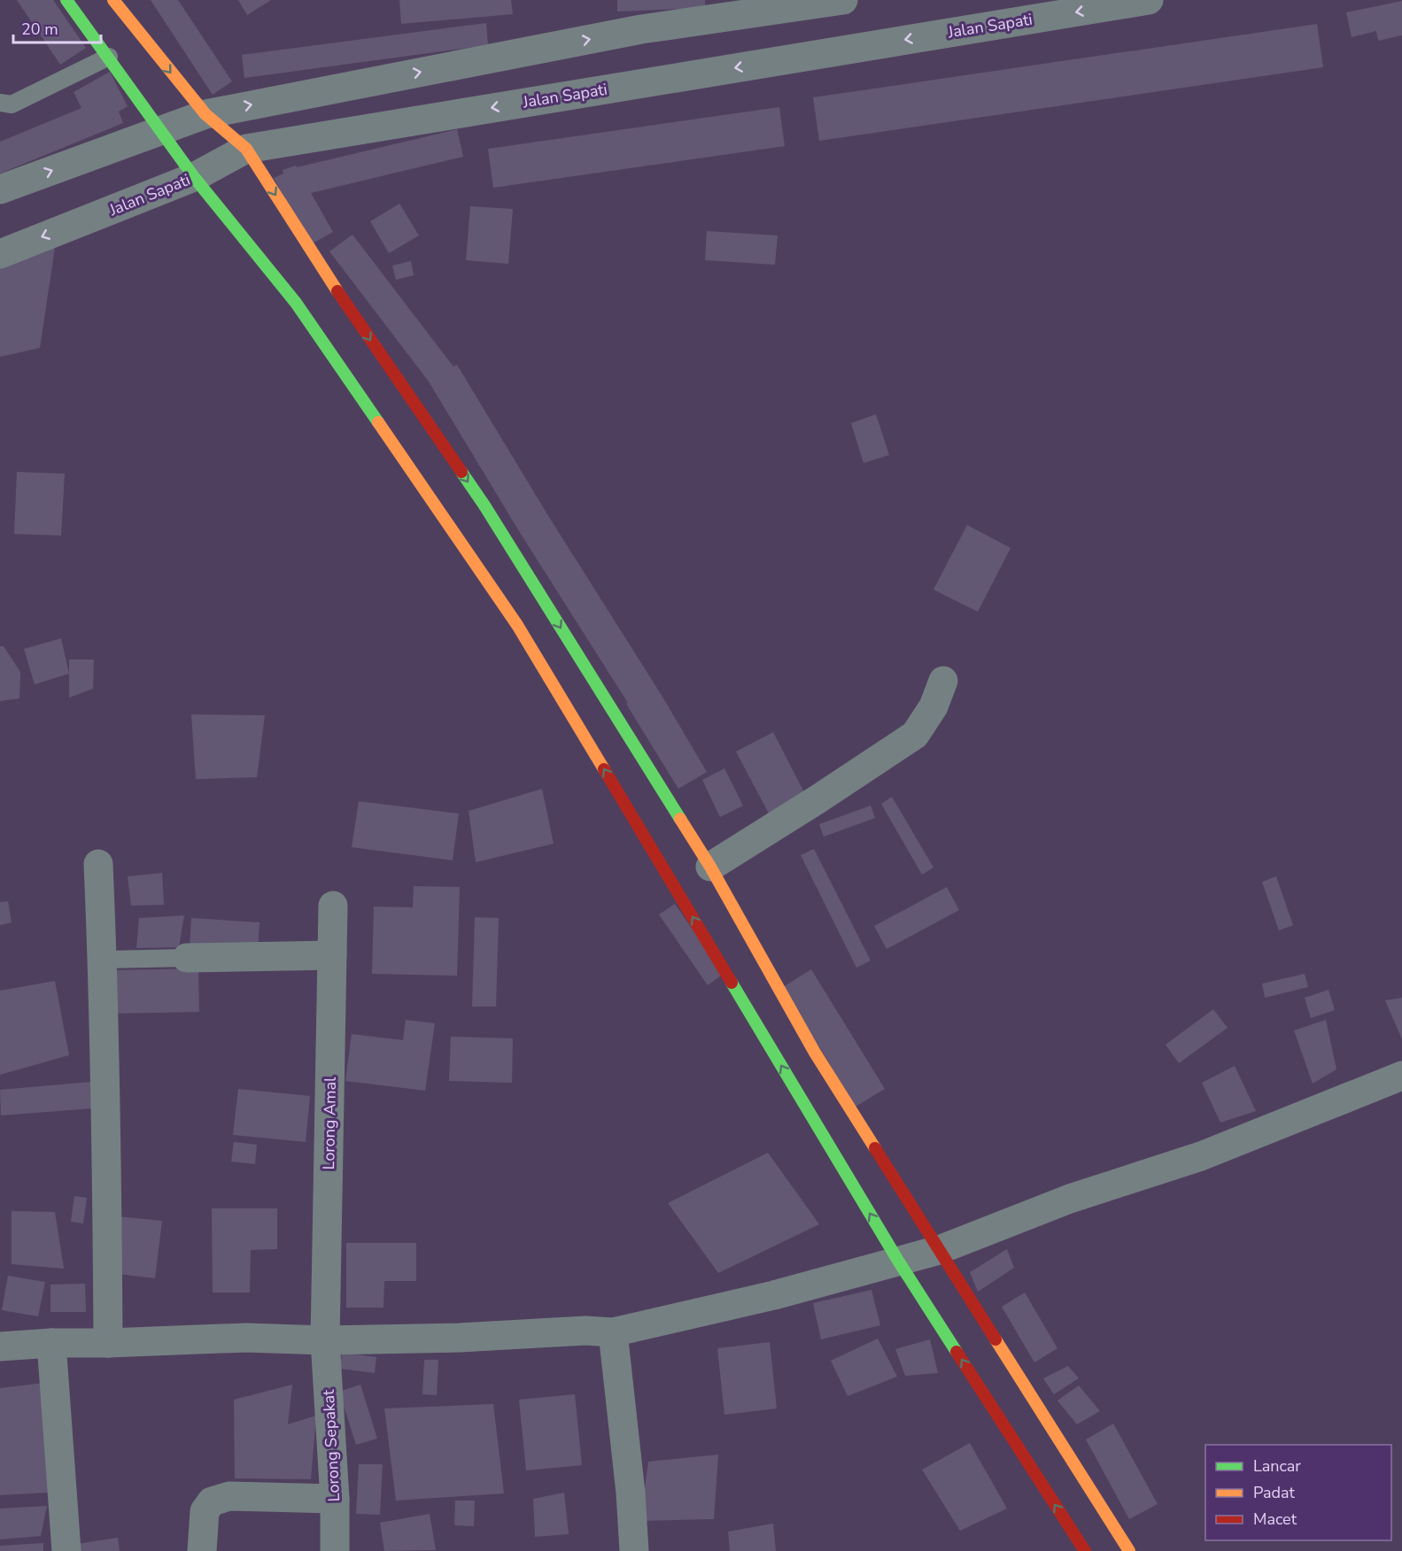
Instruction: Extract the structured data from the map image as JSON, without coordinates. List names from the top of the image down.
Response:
{
  "streets": {
    "street": ["Jalan Sapati", "Lorong Amal", "Lorong Sepakat"]
  },
  "crossings": [
    ["Lorong Amal", "Lorong Sepakat"]
  ],
  "legend": ["Lancar", "Padat", "Macet"],
  "scale_bar": "20 m"
}
